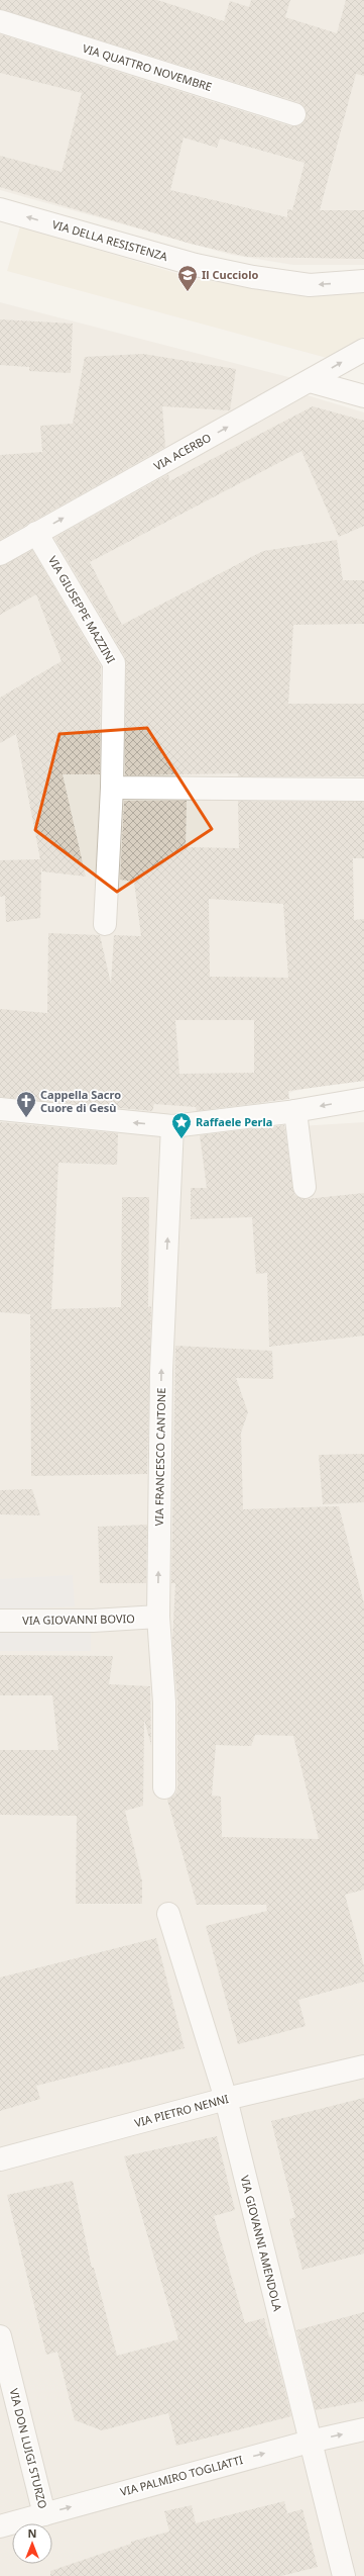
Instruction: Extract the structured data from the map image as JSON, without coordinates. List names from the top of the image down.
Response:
{
  "streets": {
    "street": [
      "VIA QUATTRO NOVEMBRE",
      "VIA DELLA RESISTENZA",
      "VIA ACERBO",
      "VIA GIUSEPPE MAZZINI",
      "VIA FRANCESCO CANTONE",
      "VIA GIOVANNI BOVIO",
      "VIA PIETRO NENNI",
      "VIA GIOVANNI AMENDOLA",
      "VIA DON LUIGI STURZO",
      "VIA PALMIRO TOGLIATTI"
    ]
  },
  "crossings": [
    ["VIA ACERBO", "VIA GIUSEPPE MAZZINI"],
    ["VIA FRANCESCO CANTONE", "VIA GIOVANNI BOVIO"],
    ["VIA PIETRO NENNI", "VIA GIOVANNI AMENDOLA"],
    ["VIA GIOVANNI AMENDOLA", "VIA PALMIRO TOGLIATTI"],
    ["VIA DON LUIGI STURZO", "VIA PALMIRO TOGLIATTI"]
  ],
  "one_way": [
    "VIA DELLA RESISTENZA",
    "VIA ACERBO",
    "VIA FRANCESCO CANTONE",
    "VIA PALMIRO TOGLIATTI"
  ],
  "places": {
    "school or university": ["Il Cucciolo"],
    "church": ["Cappella Sacro Cuore di Gesù"],
    "place": ["Raffaele Perla"]
  },
  "north": "top"
}
